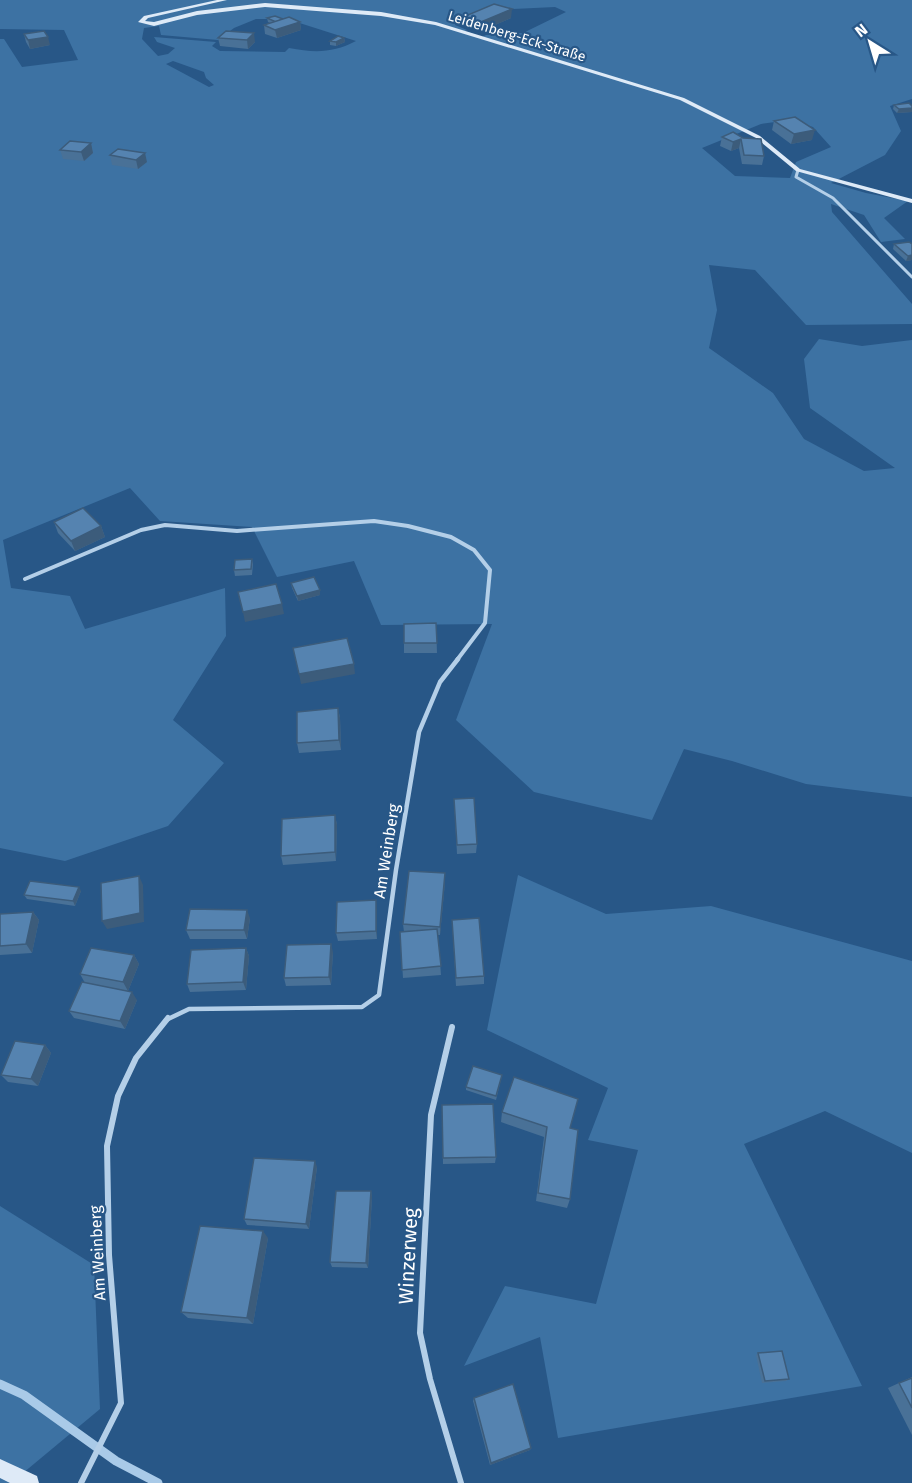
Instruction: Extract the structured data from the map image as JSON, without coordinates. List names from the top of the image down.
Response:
{
  "streets": {
    "street": ["Leidenberg-Eck-Straße"],
    "lane": ["Am Weinberg", "Winzerweg"]
  },
  "north": "top left"
}
